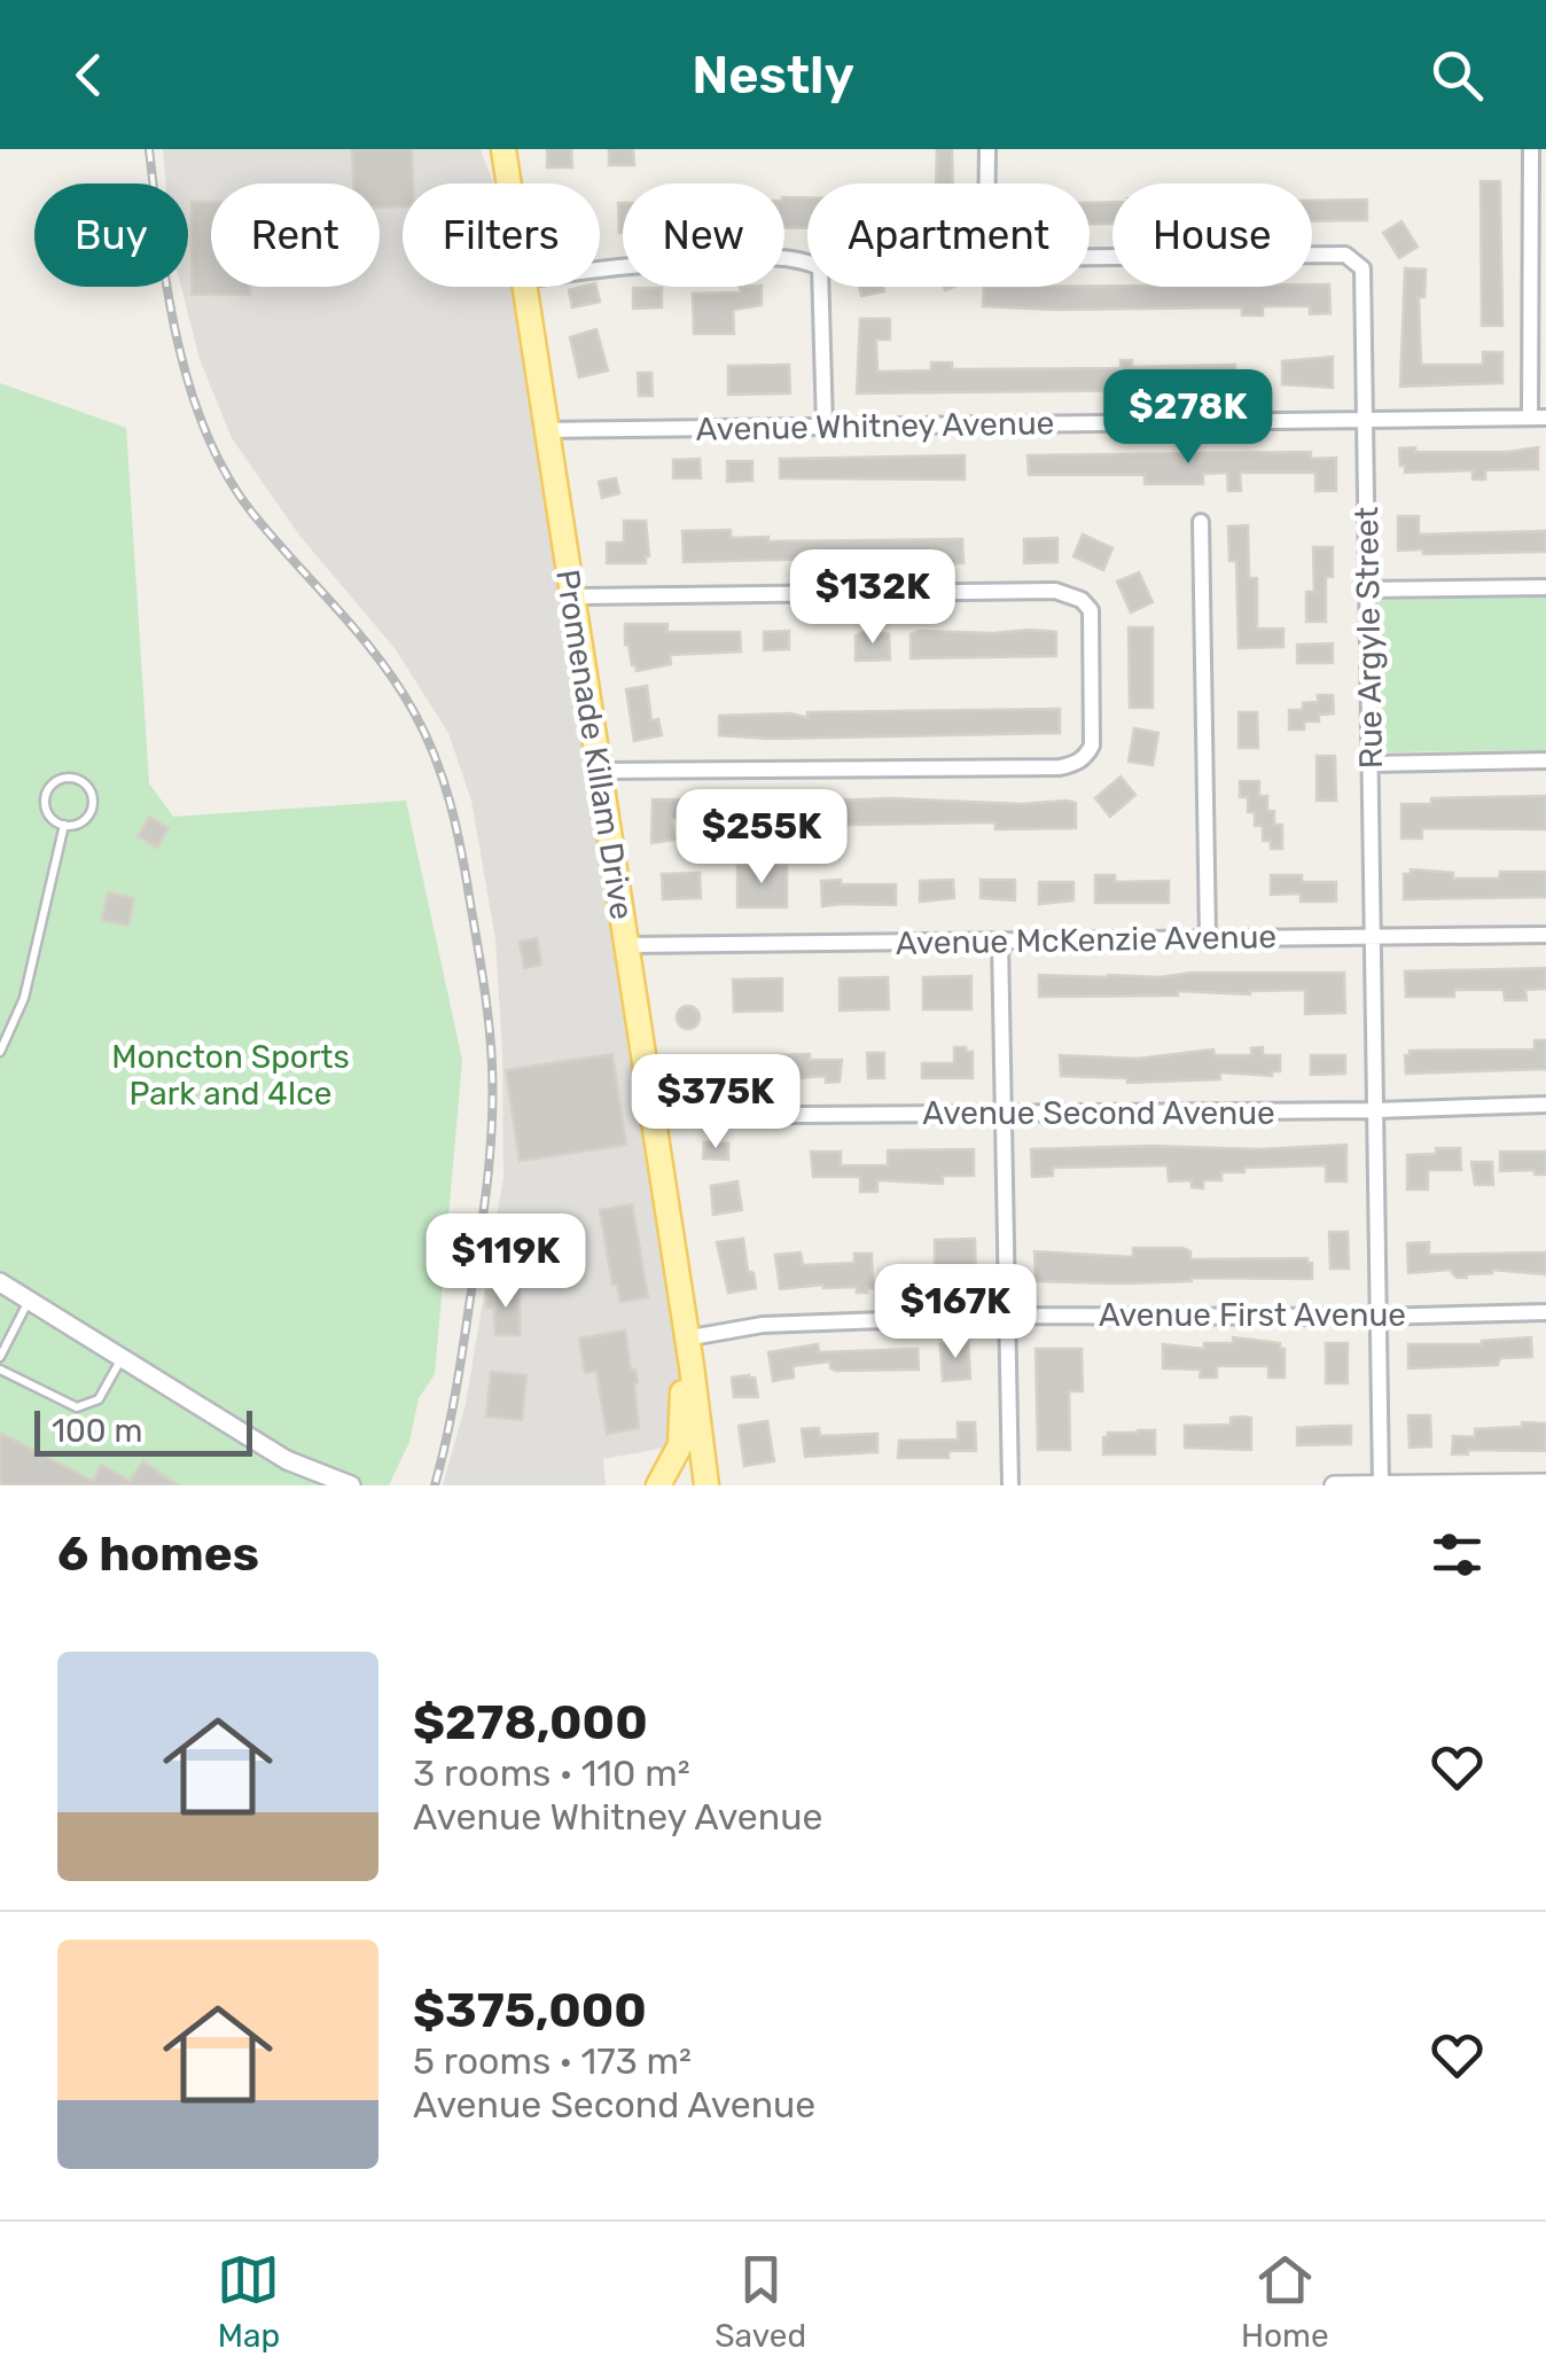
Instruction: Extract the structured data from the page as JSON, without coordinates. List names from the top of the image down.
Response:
{
  "streets": {
    "main road": ["Promenade Killam Drive"],
    "street": [
      "Avenue Whitney Avenue",
      "Rue Argyle Street",
      "Avenue McKenzie Avenue",
      "Avenue Second Avenue",
      "Avenue First Avenue"
    ]
  },
  "crossings": [
    ["Avenue Whitney Avenue", "Rue Argyle Street"],
    ["Avenue Whitney Avenue", "Promenade Killam Drive"],
    ["Rue Argyle Street", "Avenue McKenzie Avenue"],
    ["Rue Argyle Street", "Avenue Second Avenue"],
    ["Rue Argyle Street", "Avenue First Avenue"],
    ["Promenade Killam Drive", "Avenue McKenzie Avenue"],
    ["Promenade Killam Drive", "Avenue Second Avenue"],
    ["Promenade Killam Drive", "Avenue First Avenue"]
  ],
  "parks": ["Moncton Sports Park and 4Ice"],
  "scale_bar": "100 m",
  "page": {
    "header": "Nestly",
    "chip": [
      "Buy",
      "Rent",
      "Filters",
      "New",
      "Apartment",
      "House"
    ],
    "price": [
      "$278K",
      "$132K",
      "$255K",
      "$375K",
      "$119K",
      "$167K"
    ],
    "scale": "100 m",
    "heading": "6 homes",
    "list": [
      {
        "name": "$278,000",
        "note": "3 rooms · 110 m² · Avenue Whitney Avenue"
      },
      {
        "name": "$375,000",
        "note": "5 rooms · 173 m² · Avenue Second Avenue"
      }
    ],
    "tabs": ["Map", "Saved", "Home"]
  }
}
